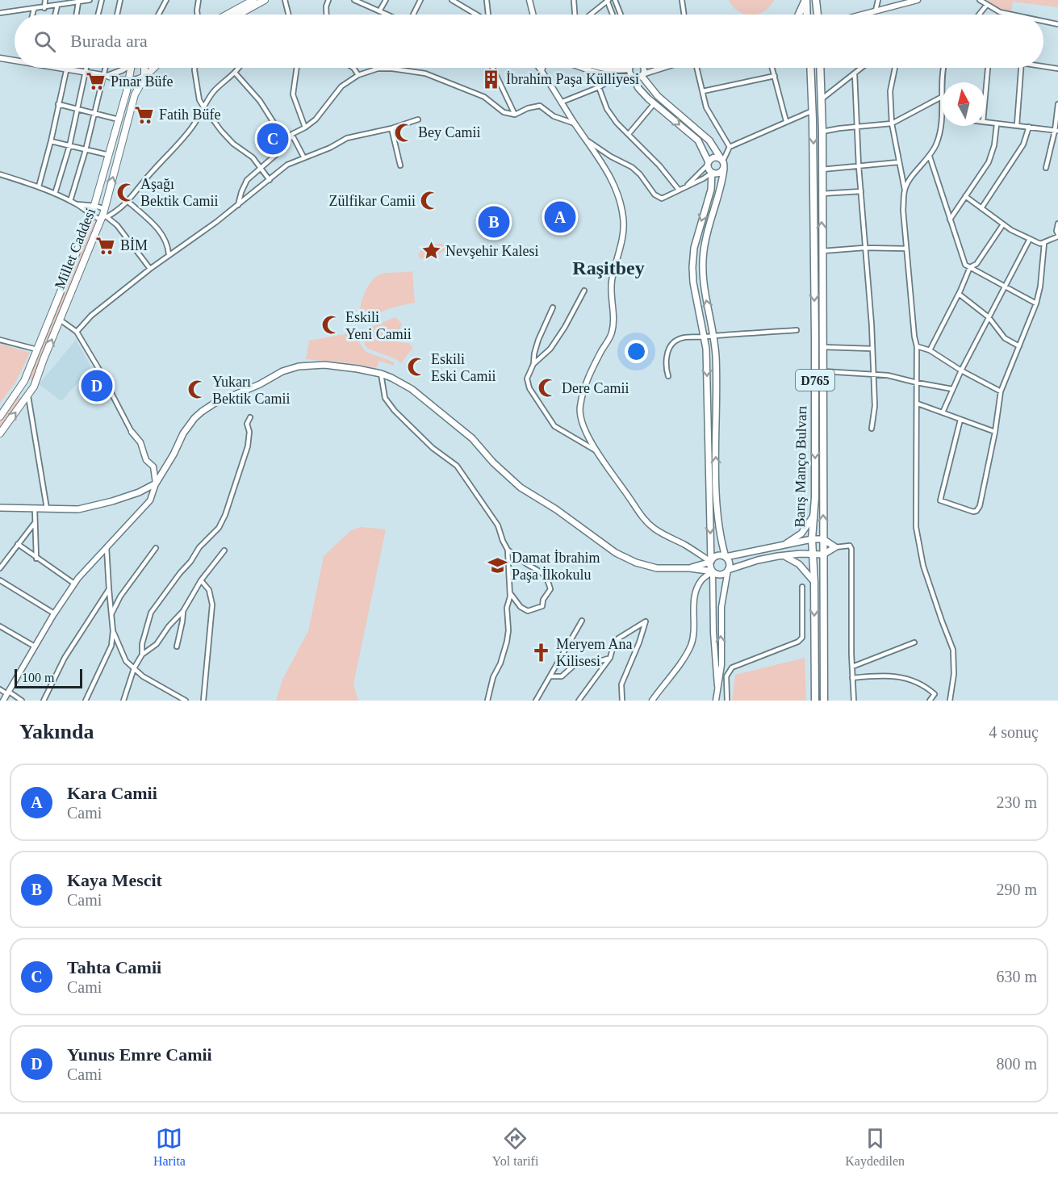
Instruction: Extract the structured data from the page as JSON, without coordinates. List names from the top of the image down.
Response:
{
  "streets": {
    "highway": ["D765", "Barış Manço Bulvarı"],
    "main road": ["Millet Caddesi"]
  },
  "districts": ["Raşitbey"],
  "places": {
    "building": ["İbrahim Paşa Külliyesi"],
    "supermarket": ["Pınar Büfe", "Fatih Büfe", "BİM"],
    "mosque": [
      "Bey Camii",
      "Aşağı Bektik Camii",
      "Zülfikar Camii",
      "Eskili Yeni Camii",
      "Eskili Eski Camii",
      "Dere Camii",
      "Yukarı Bektik Camii"
    ],
    "place": ["Nevşehir Kalesi"],
    "school or university": ["Damat İbrahim Paşa İlkokulu"],
    "church": ["Meryem Ana Kilisesi"]
  },
  "scale_bar": "100 m",
  "north": "top",
  "page": {
    "search": "Burada ara",
    "pins": [
      "C",
      "A",
      "B",
      "D"
    ],
    "scale": "100 m",
    "heading": ["Yakında", "4 sonuç"],
    "list": [
      {
        "mark": "A",
        "name": "Kara Camii",
        "note": "Cami",
        "value": "230 m"
      },
      {
        "mark": "B",
        "name": "Kaya Mescit",
        "note": "Cami",
        "value": "290 m"
      },
      {
        "mark": "C",
        "name": "Tahta Camii",
        "note": "Cami",
        "value": "630 m"
      },
      {
        "mark": "D",
        "name": "Yunus Emre Camii",
        "note": "Cami",
        "value": "800 m"
      }
    ],
    "nav": ["Harita", "Yol tarifi", "Kaydedilen"]
  }
}
